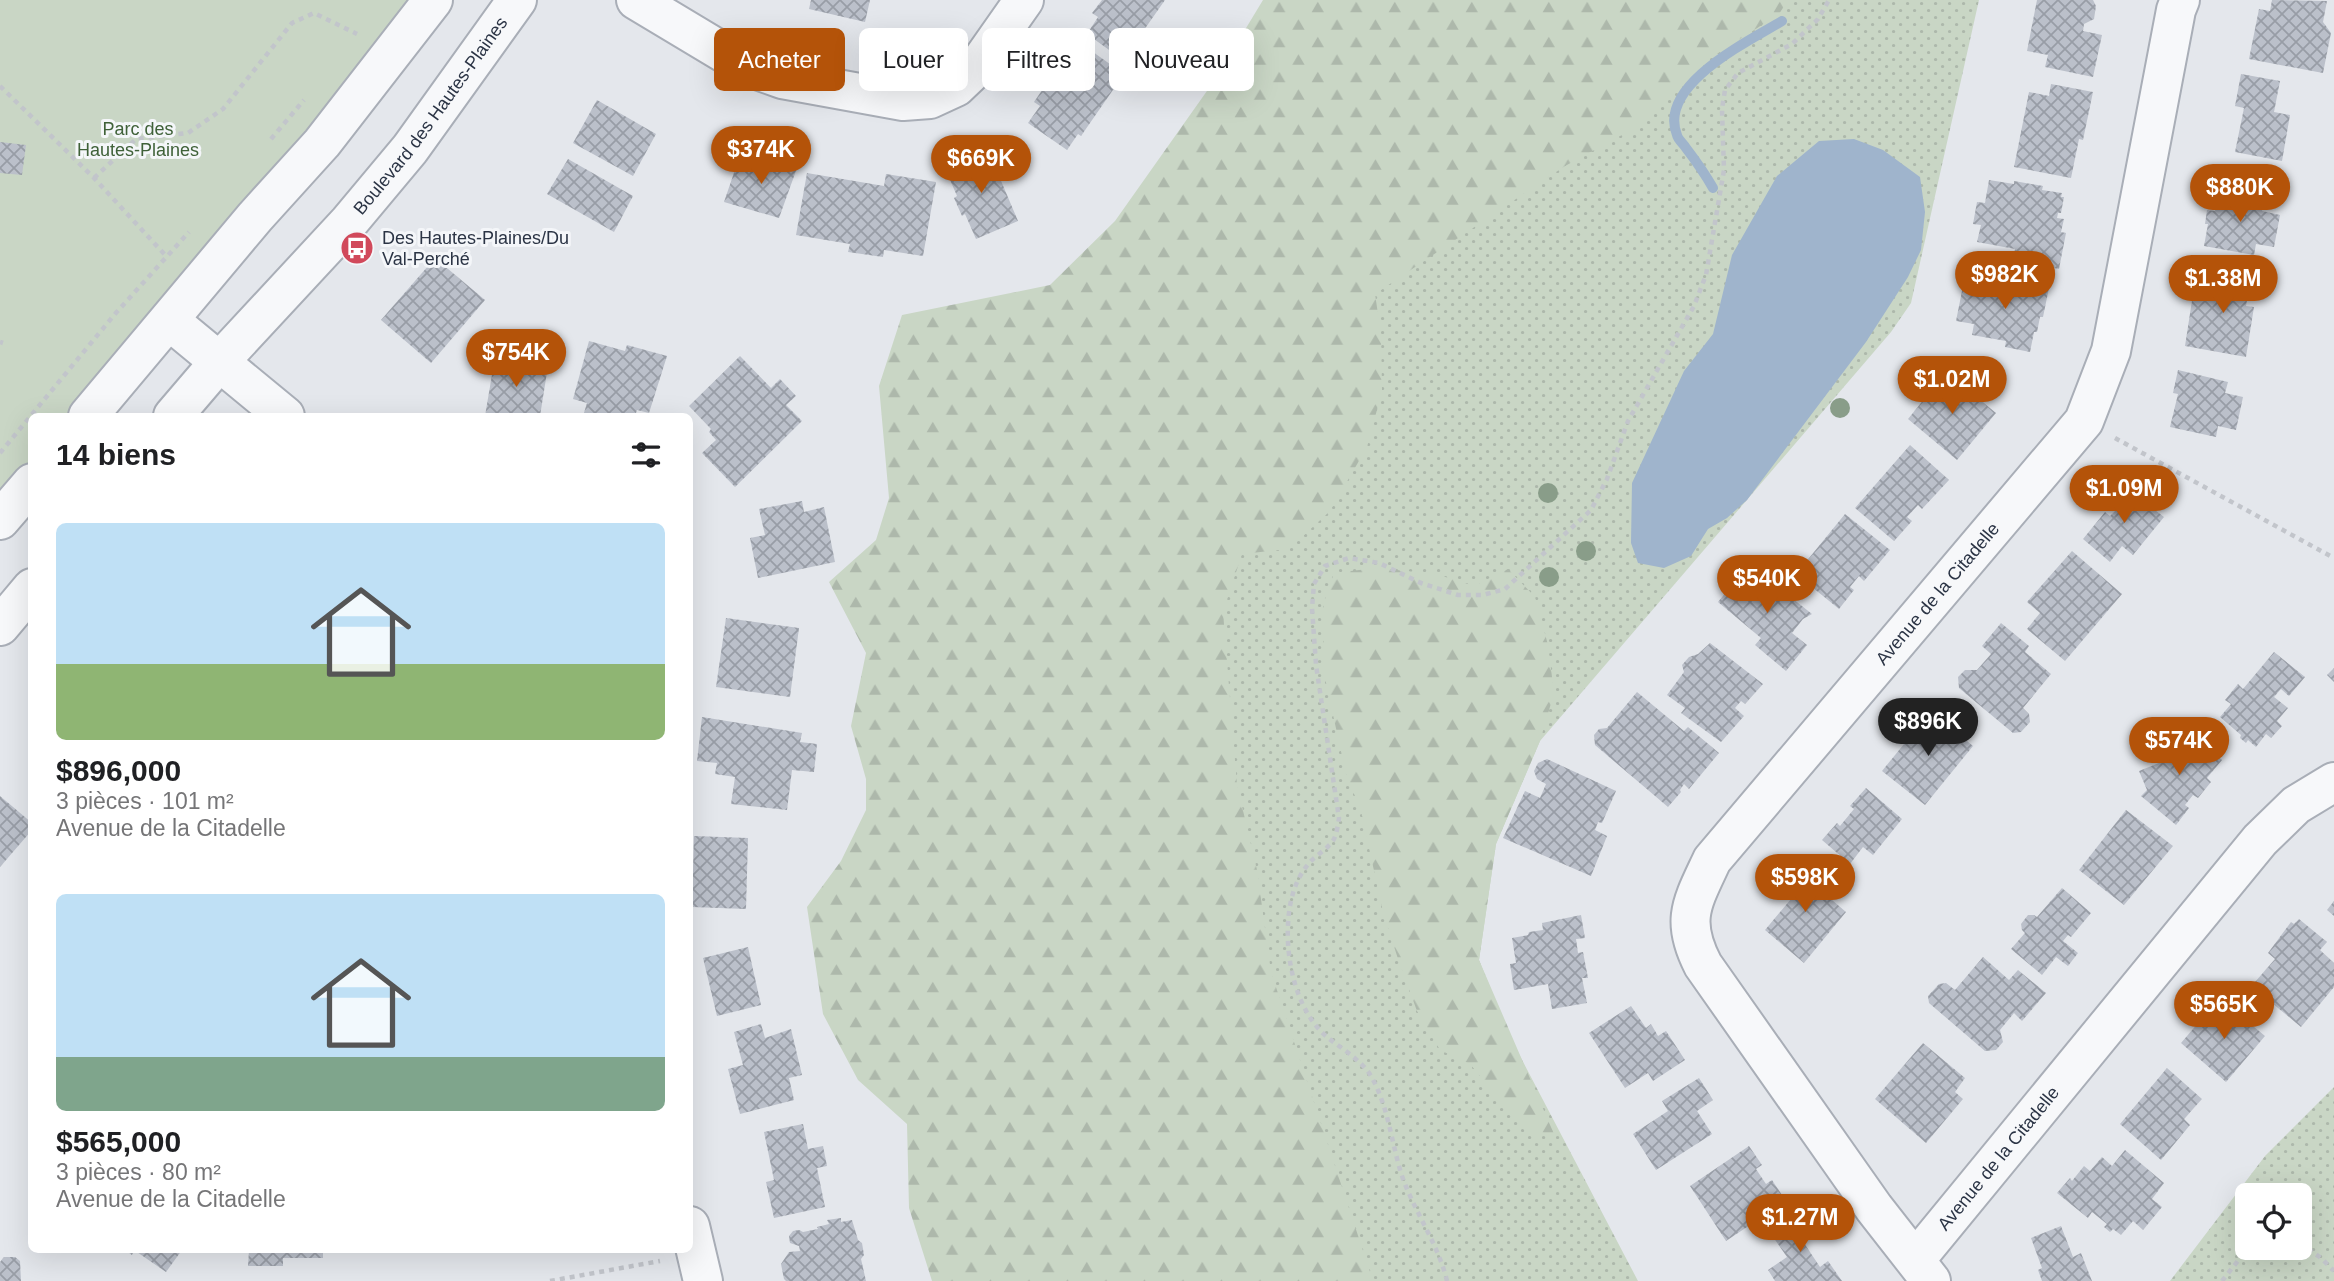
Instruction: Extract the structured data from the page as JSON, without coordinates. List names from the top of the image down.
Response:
{
  "streets": {
    "street": ["Boulevard des Hautes-Plaines", "Avenue de la Citadelle"]
  },
  "parks": ["Parc des Hautes-Plaines"],
  "places": {
    "bus stop": ["Des Hautes-Plaines/Du Val-Perché"]
  },
  "page": {
    "chip": [
      "Acheter",
      "Louer",
      "Filtres",
      "Nouveau"
    ],
    "price": [
      "$374K",
      "$669K",
      "$880K",
      "$982K",
      "$1.38M",
      "$754K",
      "$1.02M",
      "$1.09M",
      "$540K",
      "$896K",
      "$574K",
      "$598K",
      "$565K",
      "$1.27M"
    ],
    "heading": "14 biens",
    "list": [
      {
        "name": "$896,000",
        "note": "3 pièces · 101 m² · Avenue de la Citadelle"
      },
      {
        "name": "$565,000",
        "note": "3 pièces · 80 m² · Avenue de la Citadelle"
      }
    ]
  }
}
